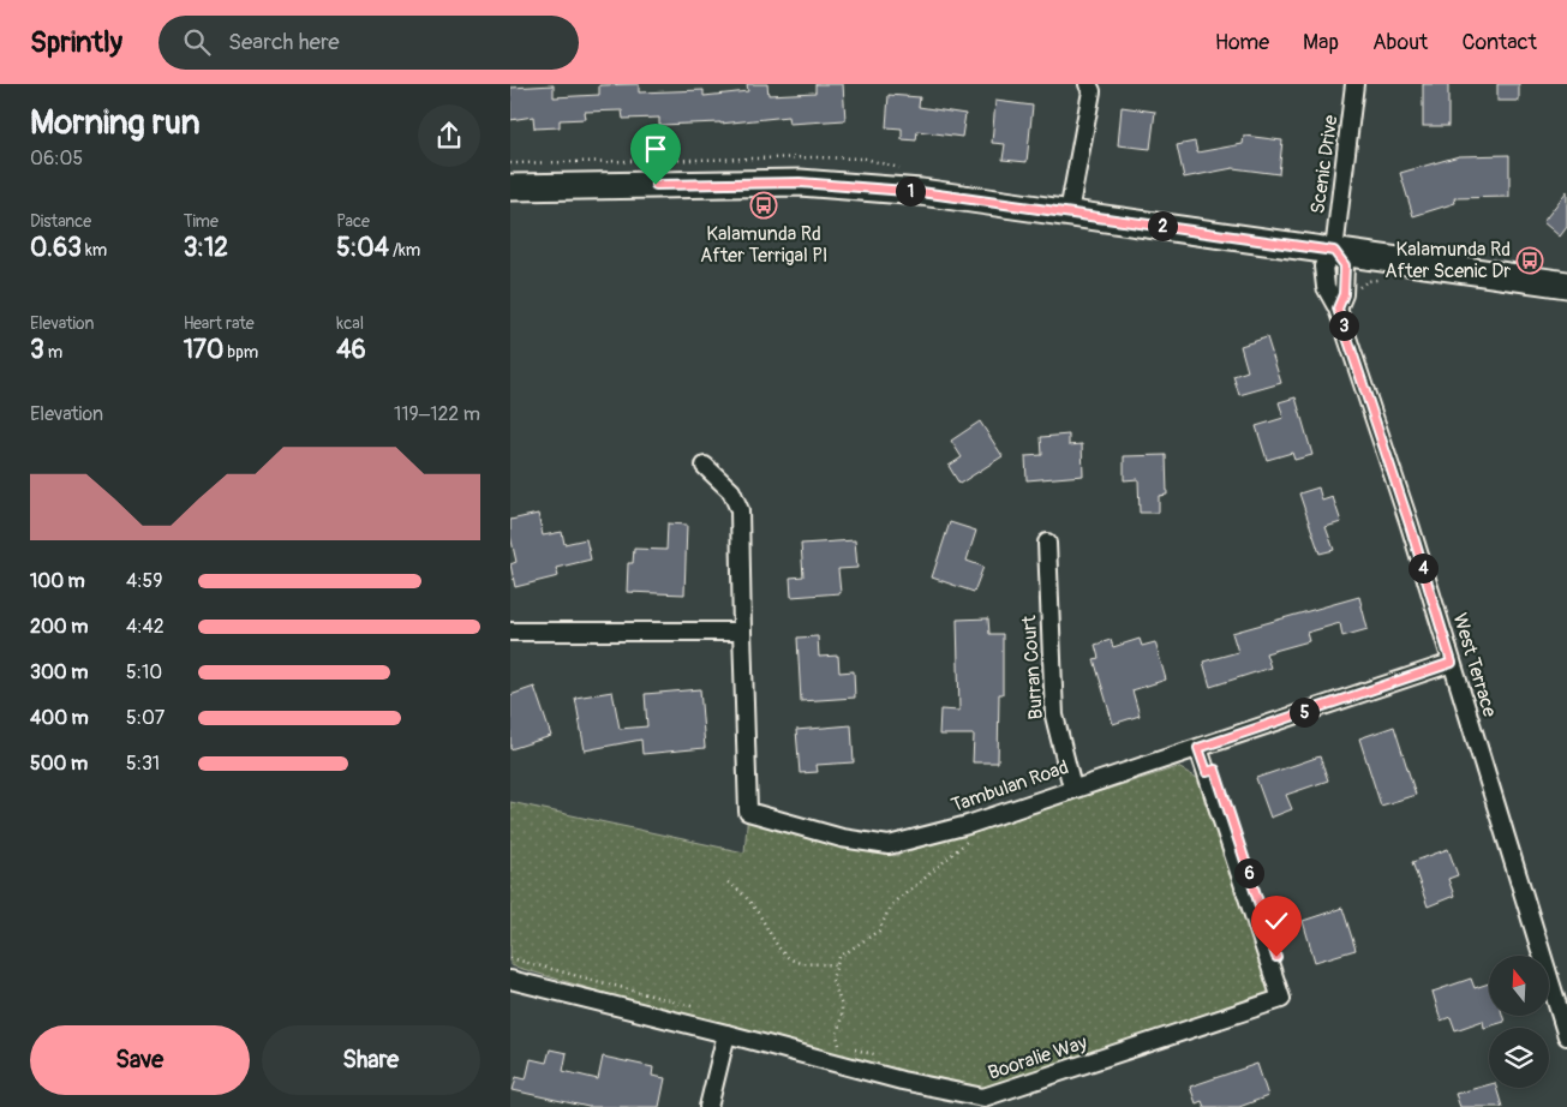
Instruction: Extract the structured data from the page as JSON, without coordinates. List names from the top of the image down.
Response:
{
  "streets": {
    "street": [
      "Scenic Drive",
      "West Terrace",
      "Burran Court",
      "Tambulan Road",
      "Booralie Way"
    ]
  },
  "crossings": [
    ["Scenic Drive", "West Terrace"],
    ["West Terrace", "Tambulan Road"],
    ["Burran Court", "Tambulan Road"],
    ["Tambulan Road", "Booralie Way"]
  ],
  "places": {
    "bus stop": ["Kalamunda Rd After Terrigal Pl", "Kalamunda Rd After Scenic Dr"]
  },
  "north": "top",
  "page": {
    "header": "Sprintly",
    "search": "Search here",
    "nav": [
      "Home",
      "Map",
      "About",
      "Contact"
    ],
    "heading": ["Morning run", "06:05"],
    "pins": [
      "1",
      "2",
      "3",
      "4",
      "5",
      "6"
    ],
    "stats": [
      ["Distance", "0.63 km"],
      ["Time", "3:12"],
      ["Pace", "5:04 /km"],
      ["Elevation", "3 m"],
      ["Heart rate", "170 bpm"],
      ["kcal", "46"]
    ],
    "chart": ["Elevation", "119–122 m"],
    "list": [
      {
        "name": "100 m",
        "note": "4:59"
      },
      {
        "name": "200 m",
        "note": "4:42"
      },
      {
        "name": "300 m",
        "note": "5:10"
      },
      {
        "name": "400 m",
        "note": "5:07"
      },
      {
        "name": "500 m",
        "note": "5:31"
      }
    ],
    "buttons": ["Save", "Share"]
  }
}
